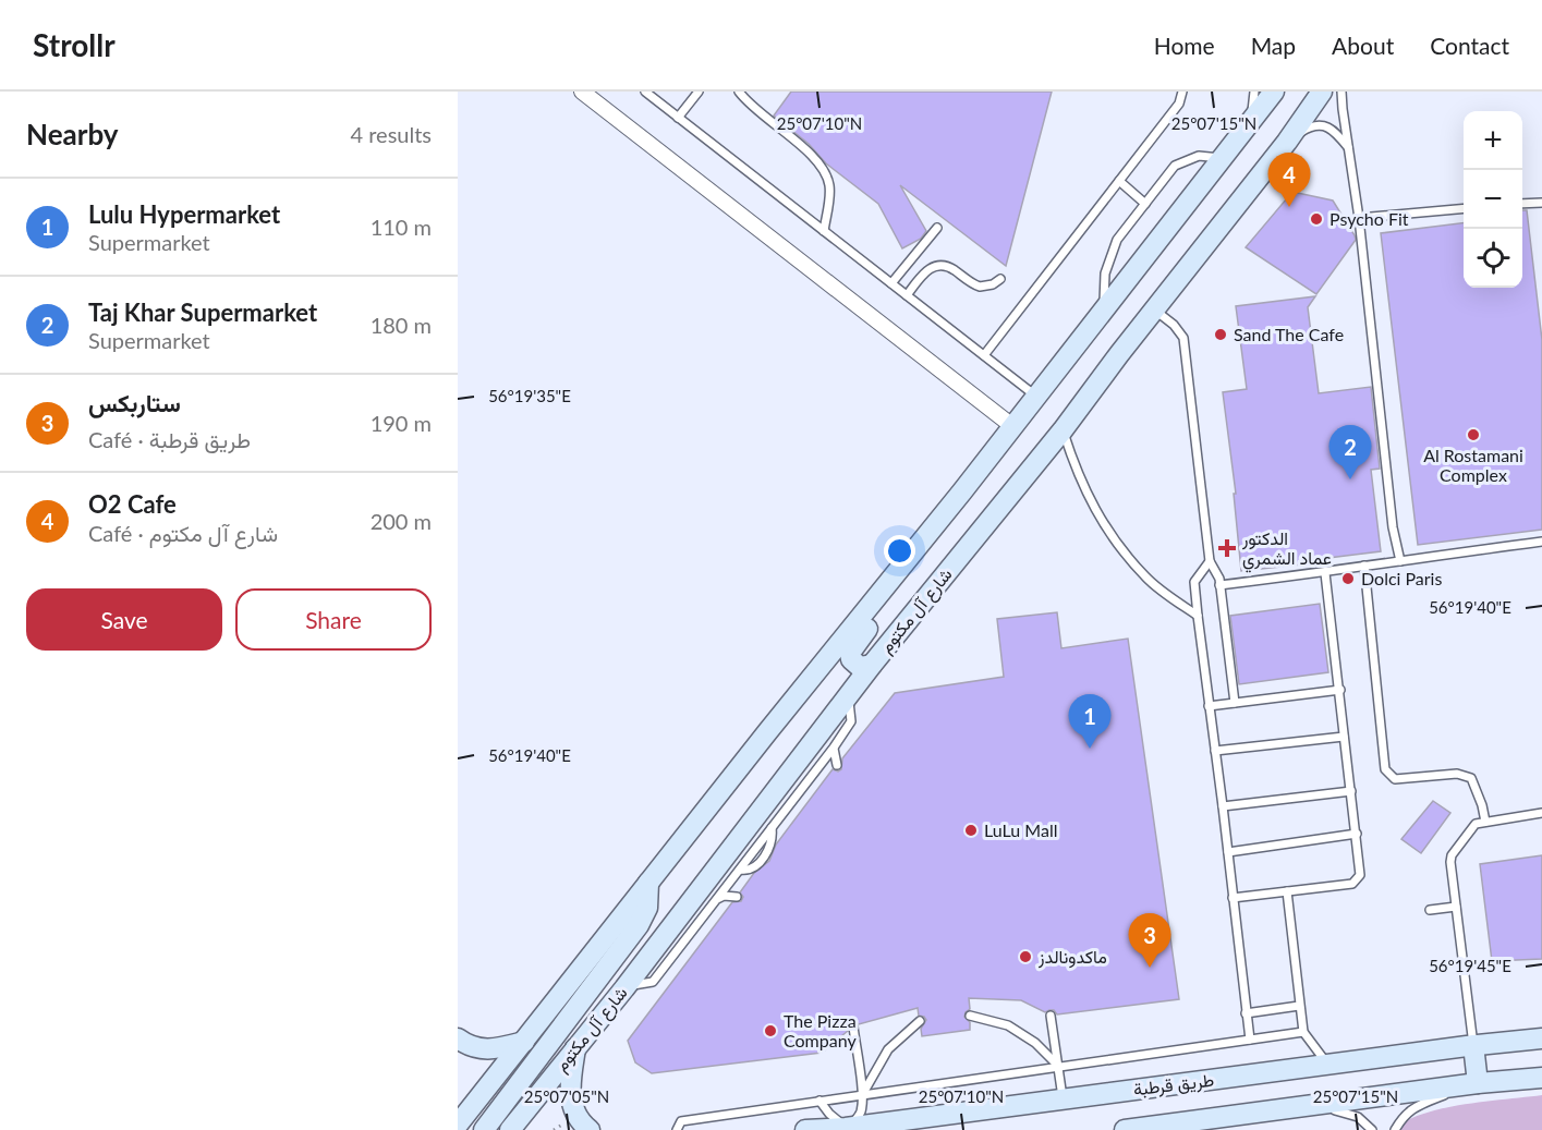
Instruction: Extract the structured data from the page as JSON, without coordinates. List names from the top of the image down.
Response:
{
  "streets": {
    "main road": ["شارع آل مكتوم", "طريق قرطبة"]
  },
  "places": {
    "other": [
      "Psycho Fit",
      "Sand The Cafe",
      "Al Rostamani Complex",
      "Dolci Paris",
      "LuLu Mall",
      "ماكدونالدز",
      "The Pizza Company"
    ],
    "health": ["الدكتور عماد الشمري"]
  },
  "page": {
    "header": "Strollr",
    "nav": [
      "Home",
      "Map",
      "About",
      "Contact"
    ],
    "heading": ["Nearby", "4 results"],
    "map_buttons": ["+", "−"],
    "pins": [
      "4",
      "2",
      "1",
      "3"
    ],
    "list": [
      {
        "mark": "1",
        "name": "Lulu Hypermarket",
        "note": "Supermarket",
        "value": "110 m"
      },
      {
        "mark": "2",
        "name": "Taj Khar Supermarket",
        "note": "Supermarket",
        "value": "180 m"
      },
      {
        "mark": "3",
        "name": "ستاربكس",
        "note": "Café · طريق قرطبة",
        "value": "190 m"
      },
      {
        "mark": "4",
        "name": "O2 Cafe",
        "note": "Café · شارع آل مكتوم",
        "value": "200 m"
      }
    ],
    "buttons": ["Save", "Share"]
  },
  "coordinates": [
    "25°07'10\"N",
    "25°07'15\"N",
    "56°19'35\"E",
    "56°19'40\"E",
    "56°19'45\"E",
    "25°07'05\"N"
  ]
}
